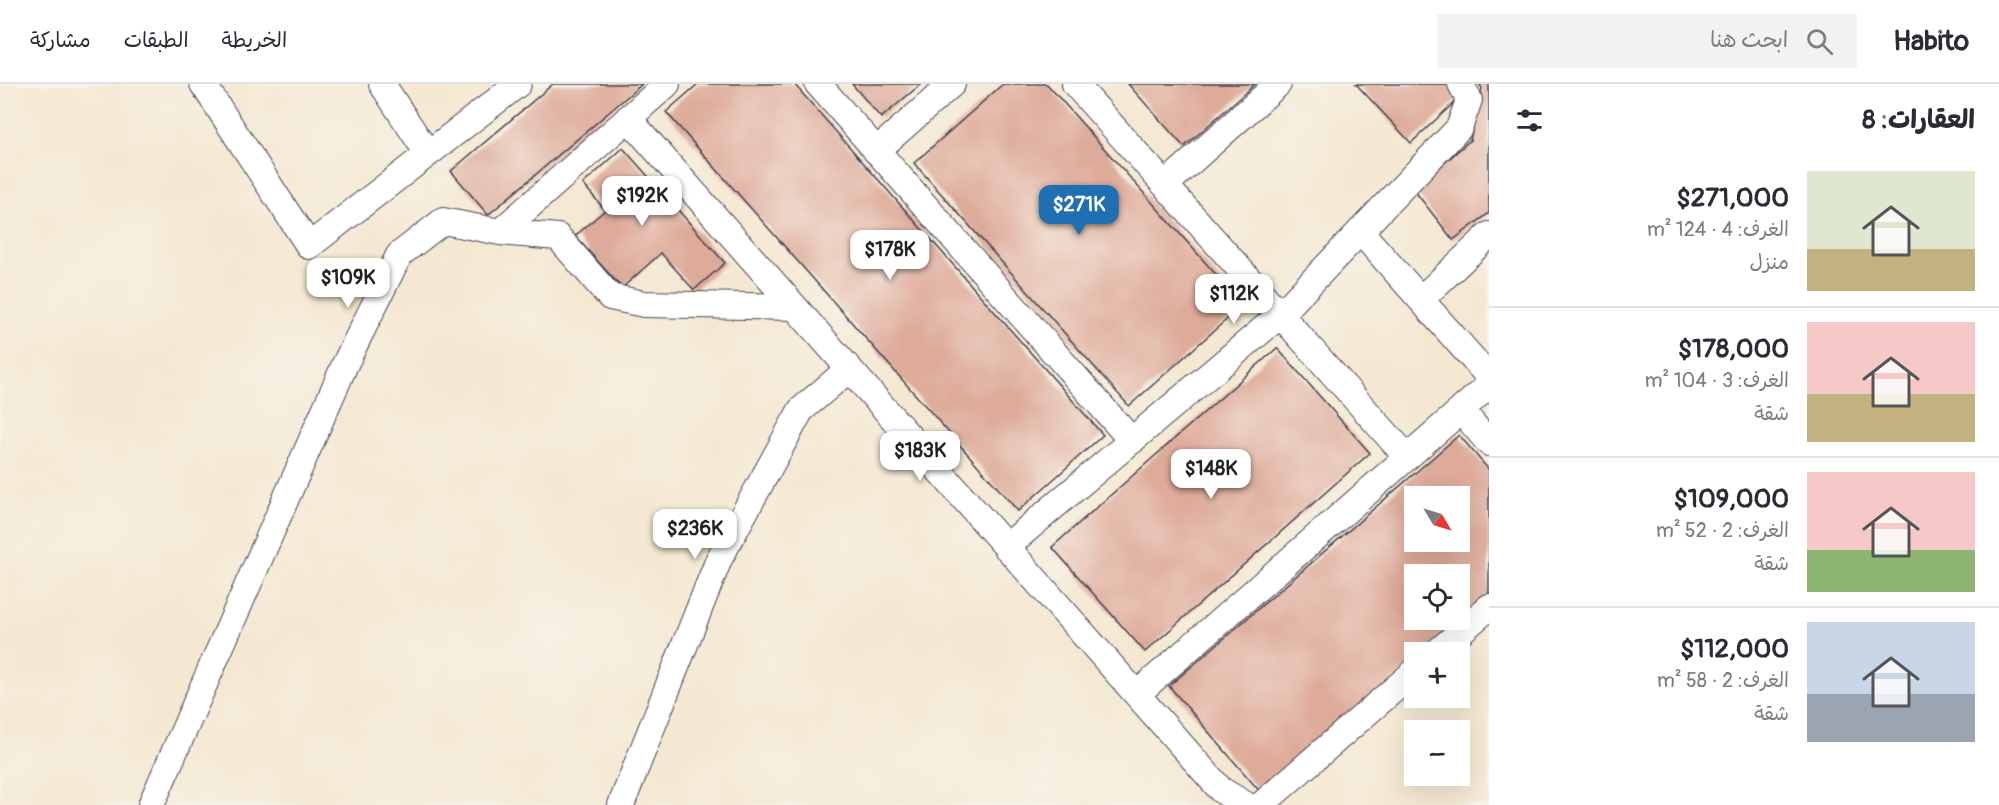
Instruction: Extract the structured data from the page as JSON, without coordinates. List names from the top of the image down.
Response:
{
  "north": "bottom right",
  "page": {
    "header": "Habito",
    "search": "ابحث هنا",
    "nav": ["الخريطة", "الطبقات", "مشاركة"],
    "heading": "العقارات: 8",
    "list": [
      {
        "name": "$271,000",
        "note": "الغرف: 4 · 124 m² · منزل"
      },
      {
        "name": "$178,000",
        "note": "الغرف: 3 · 104 m² · شقة"
      },
      {
        "name": "$109,000",
        "note": "الغرف: 2 · 52 m² · شقة"
      },
      {
        "name": "$112,000",
        "note": "الغرف: 2 · 58 m² · شقة"
      }
    ],
    "price": [
      "$192K",
      "$271K",
      "$178K",
      "$109K",
      "$112K",
      "$183K",
      "$148K",
      "$236K"
    ],
    "map_buttons": ["+", "−"]
  }
}
